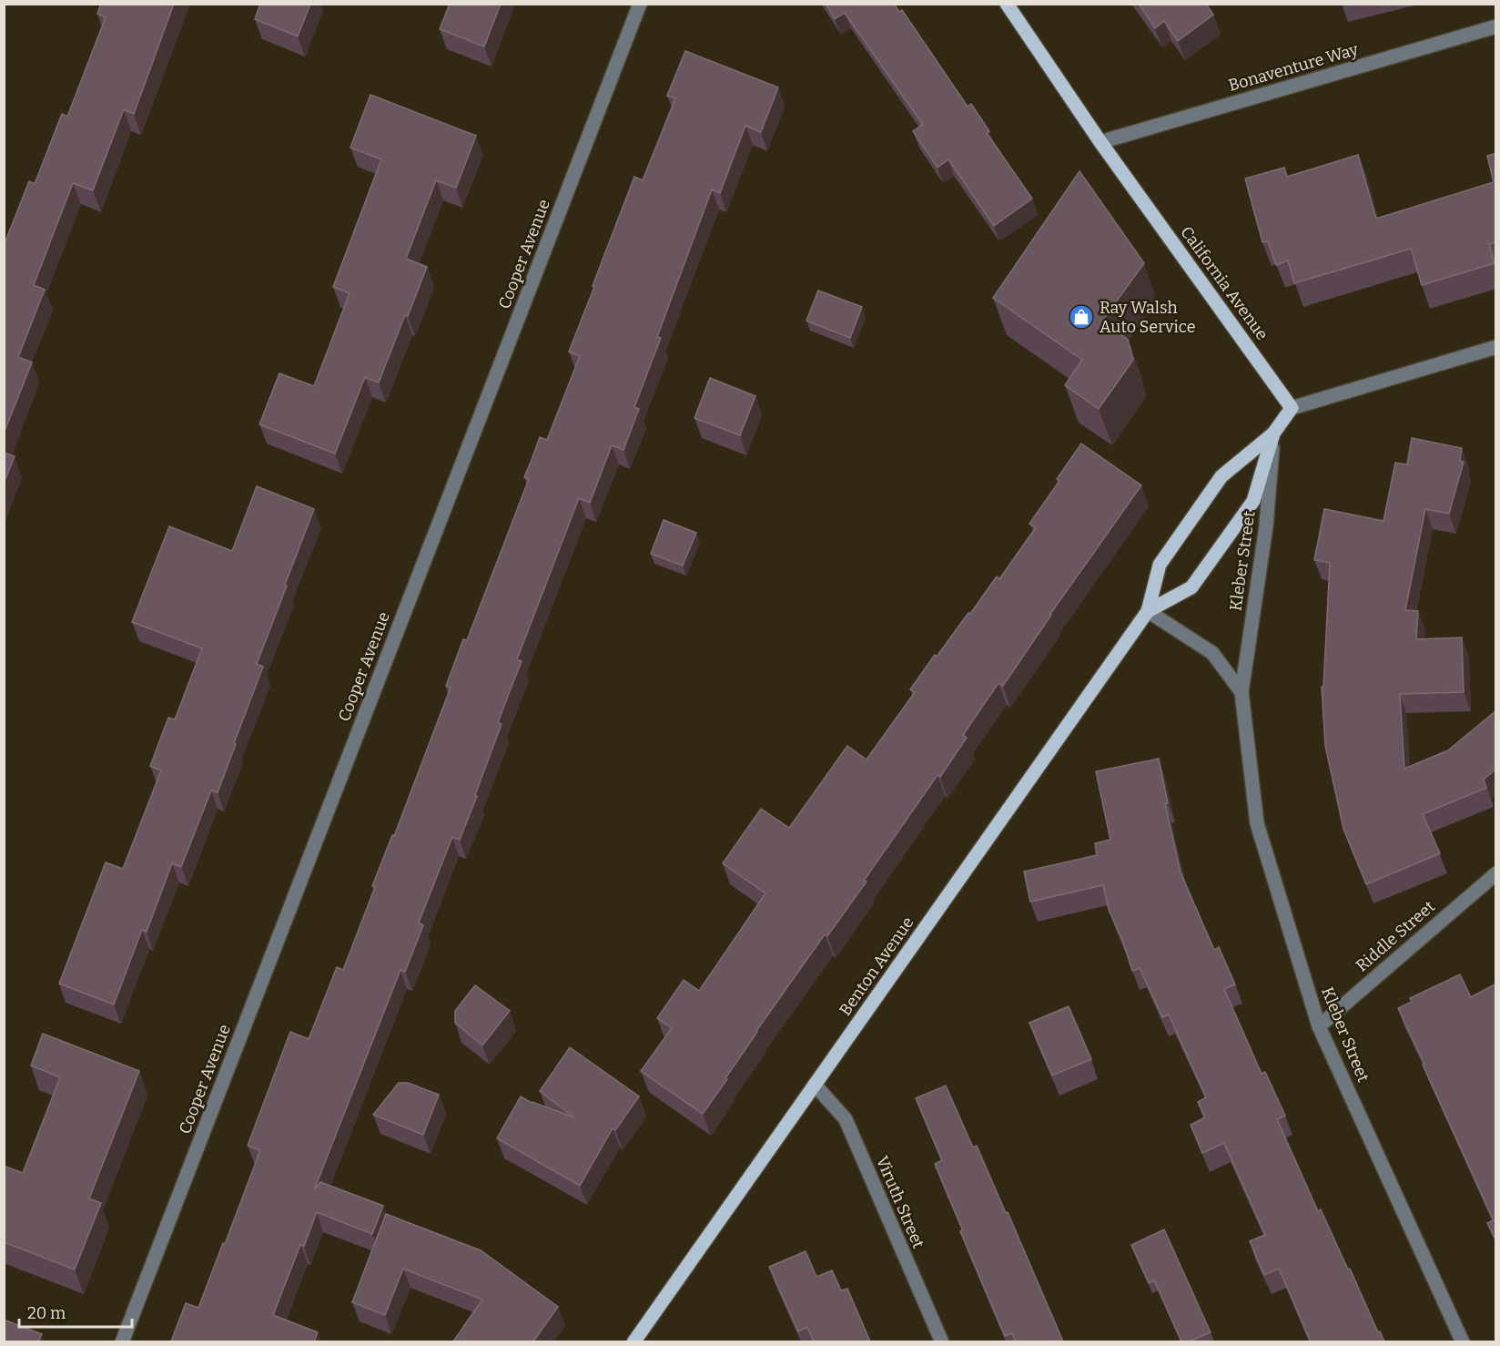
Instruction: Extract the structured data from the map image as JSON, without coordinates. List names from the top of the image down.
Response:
{
  "streets": {
    "main road": ["California Avenue", "Benton Avenue"],
    "street": [
      "Bonaventure Way",
      "Cooper Avenue",
      "Kleber Street",
      "Riddle Street",
      "Viruth Street"
    ]
  },
  "crossings": [
    ["Bonaventure Way", "California Avenue"],
    ["California Avenue", "Benton Avenue"],
    ["Kleber Street", "Riddle Street"],
    ["Kleber Street", "Benton Avenue"],
    ["Benton Avenue", "Viruth Street"]
  ],
  "places": {
    "shop": ["Ray Walsh Auto Service"]
  },
  "scale_bar": "20 m"
}
